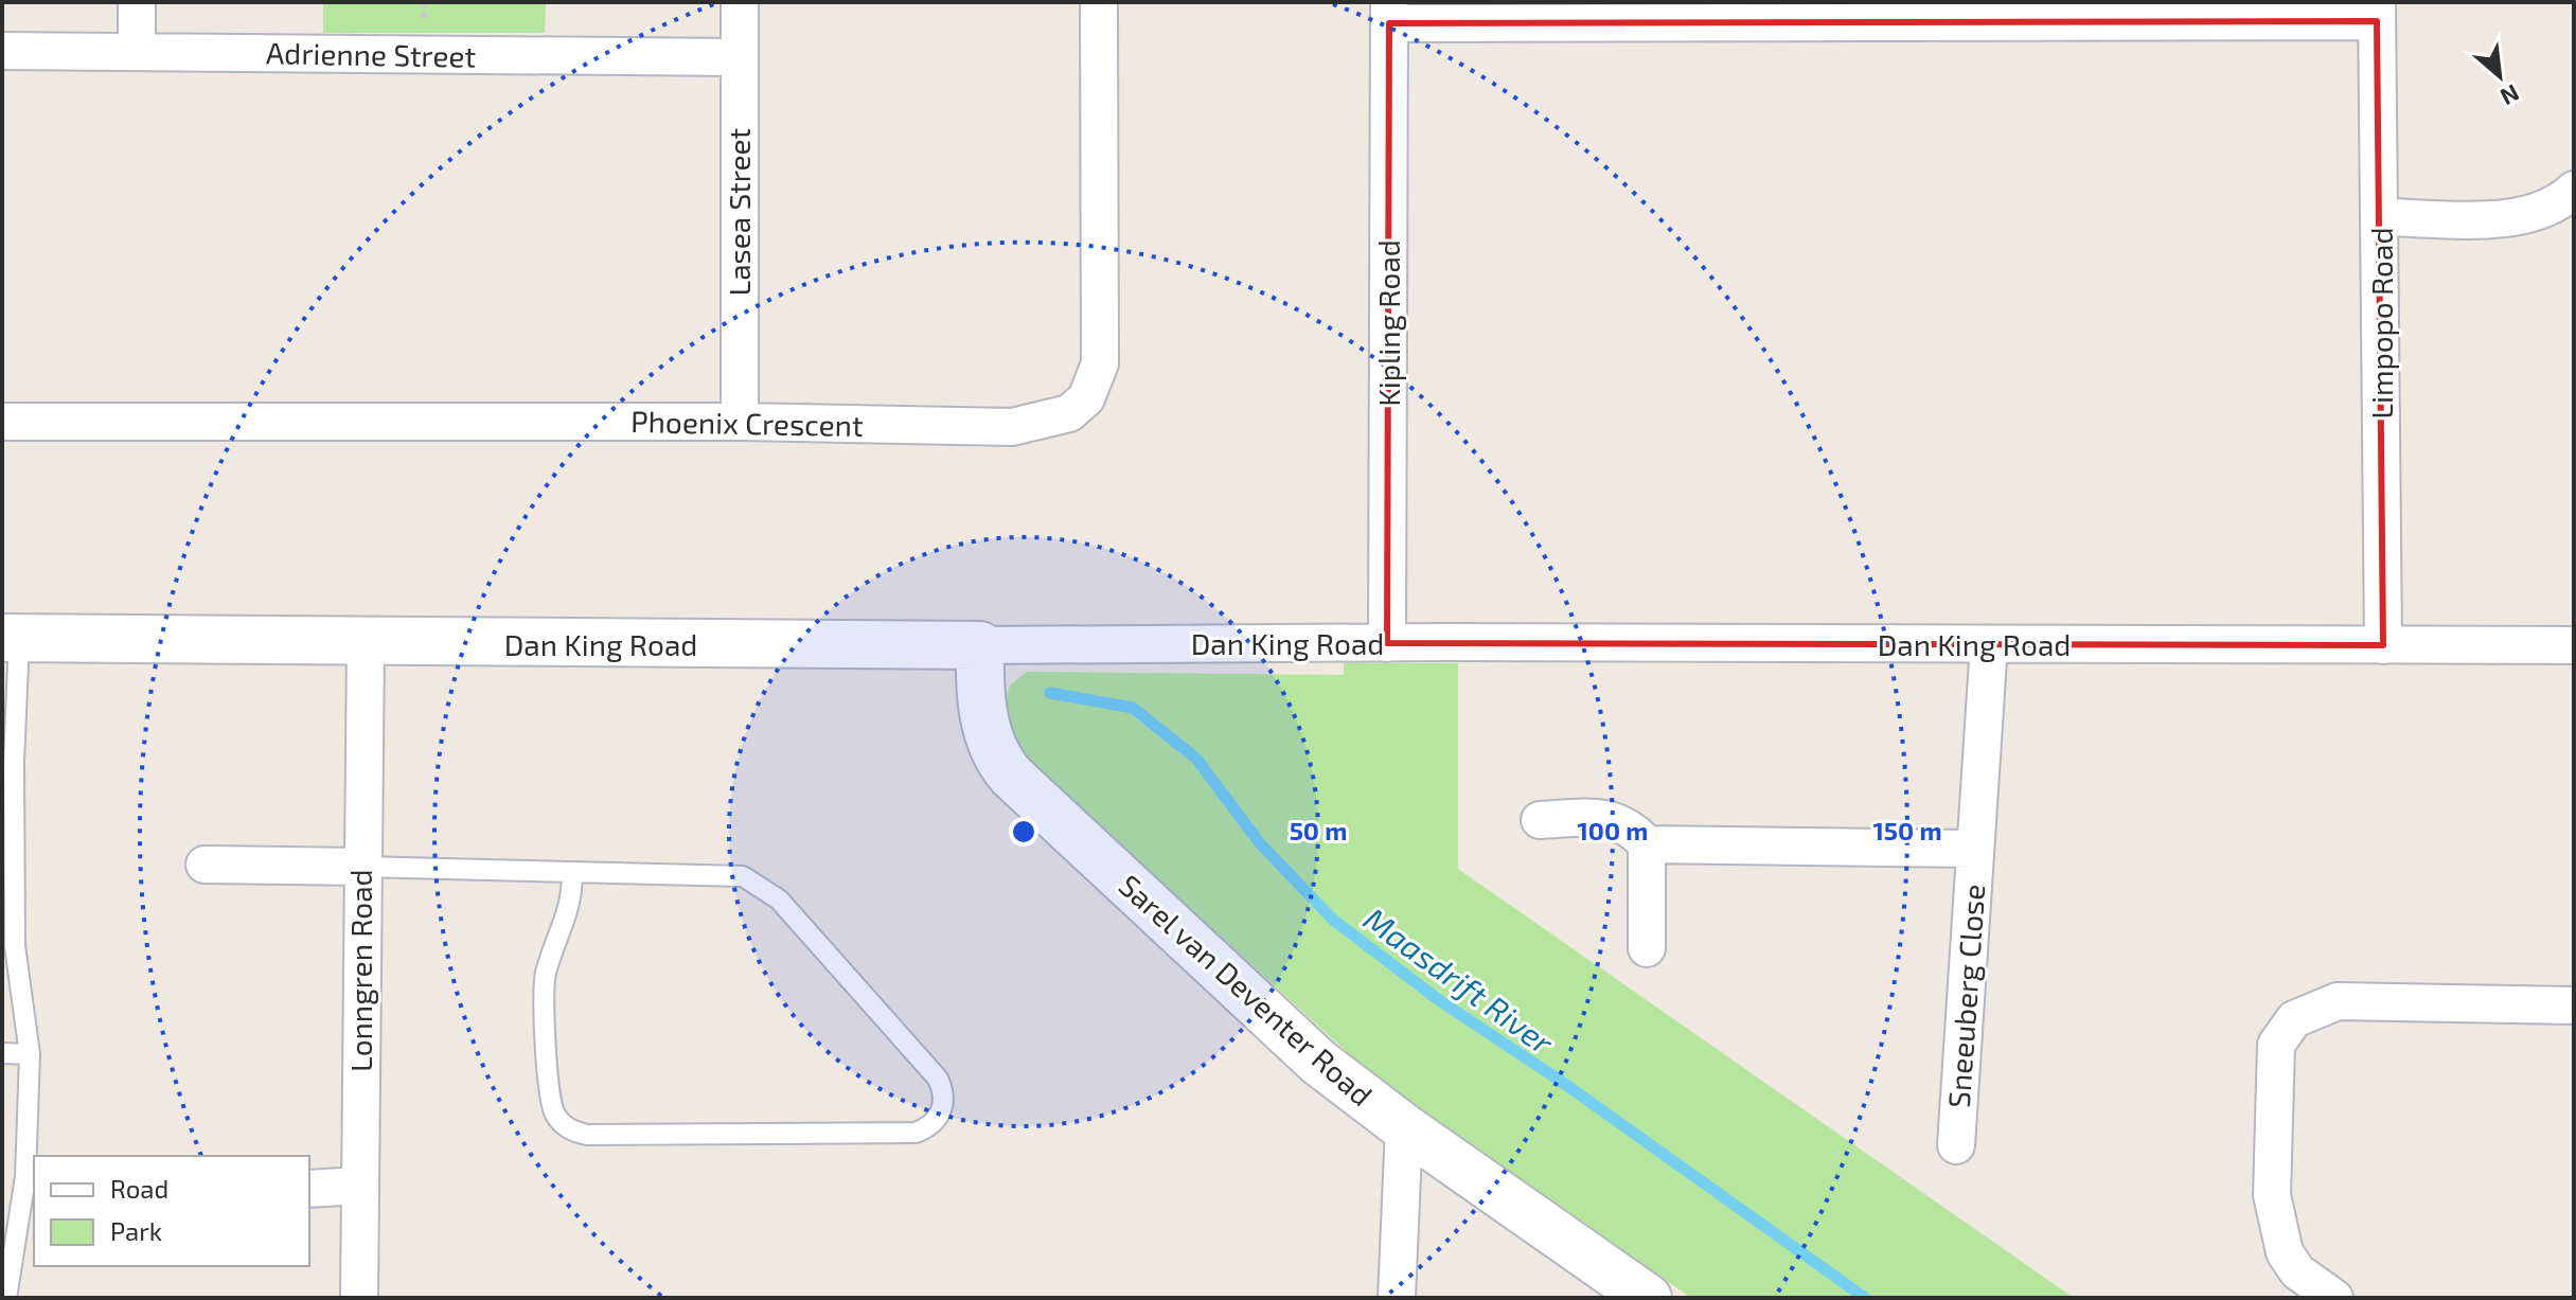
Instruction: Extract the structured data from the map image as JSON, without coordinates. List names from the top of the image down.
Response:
{
  "streets": {
    "street": [
      "Adrienne Street",
      "Lasea Street",
      "Kipling Road",
      "Limpopo Road",
      "Phoenix Crescent",
      "Dan King Road",
      "Lonngren Road",
      "Sarel van Deventer Road",
      "Sneeuberg Close"
    ]
  },
  "crossings": [
    ["Adrienne Street", "Lasea Street"],
    ["Lasea Street", "Phoenix Crescent"],
    ["Kipling Road", "Dan King Road"],
    ["Limpopo Road", "Dan King Road"],
    ["Dan King Road", "Lonngren Road"],
    ["Dan King Road", "Sarel van Deventer Road"],
    ["Dan King Road", "Sneeuberg Close"]
  ],
  "water": ["Maasdrift River"],
  "legend": ["Road", "Park"],
  "north": "bottom right",
  "rings": ["50 m", "100 m", "150 m"]
}
